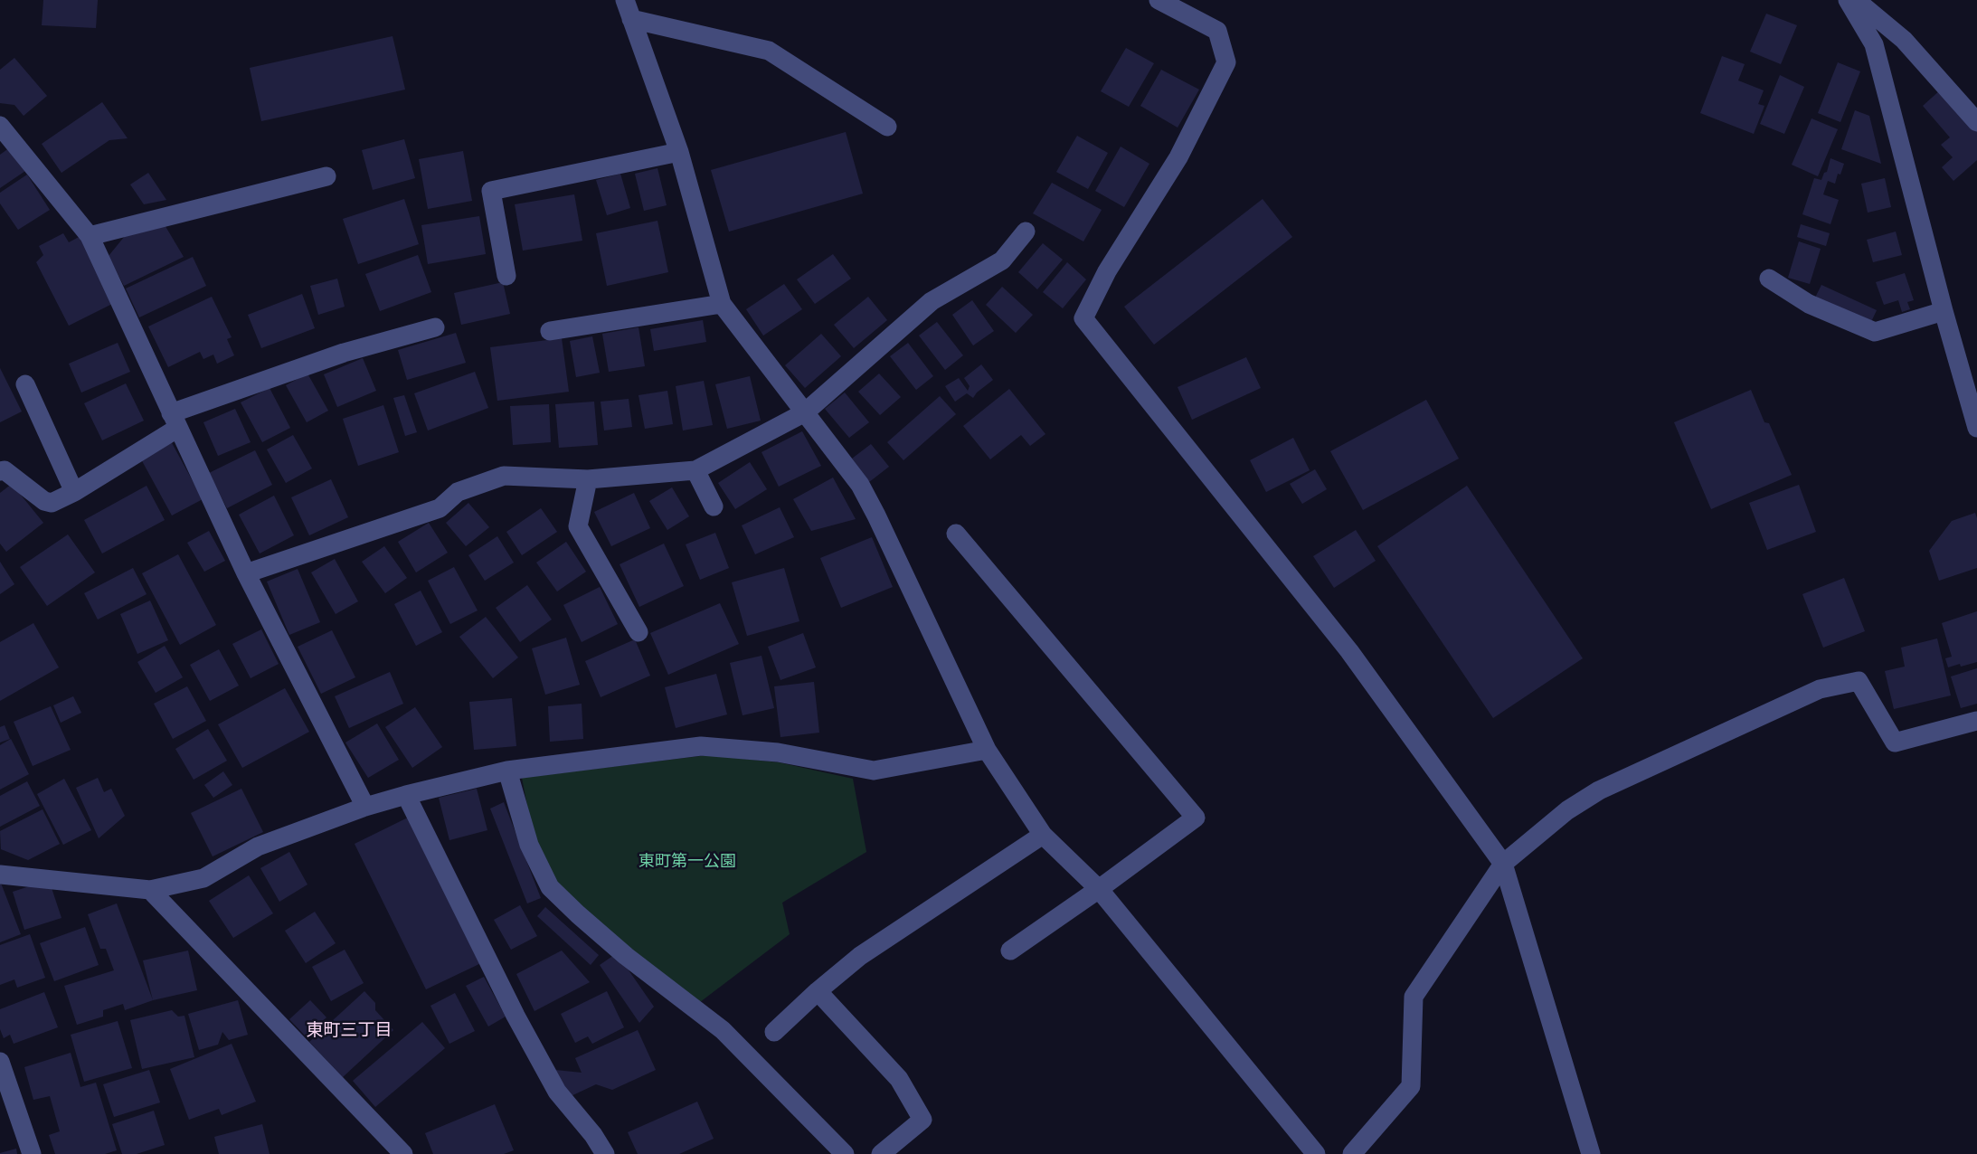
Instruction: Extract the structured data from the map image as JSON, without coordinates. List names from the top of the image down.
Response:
{
  "districts": ["東町三丁目"],
  "parks": ["東町第一公園"]
}
